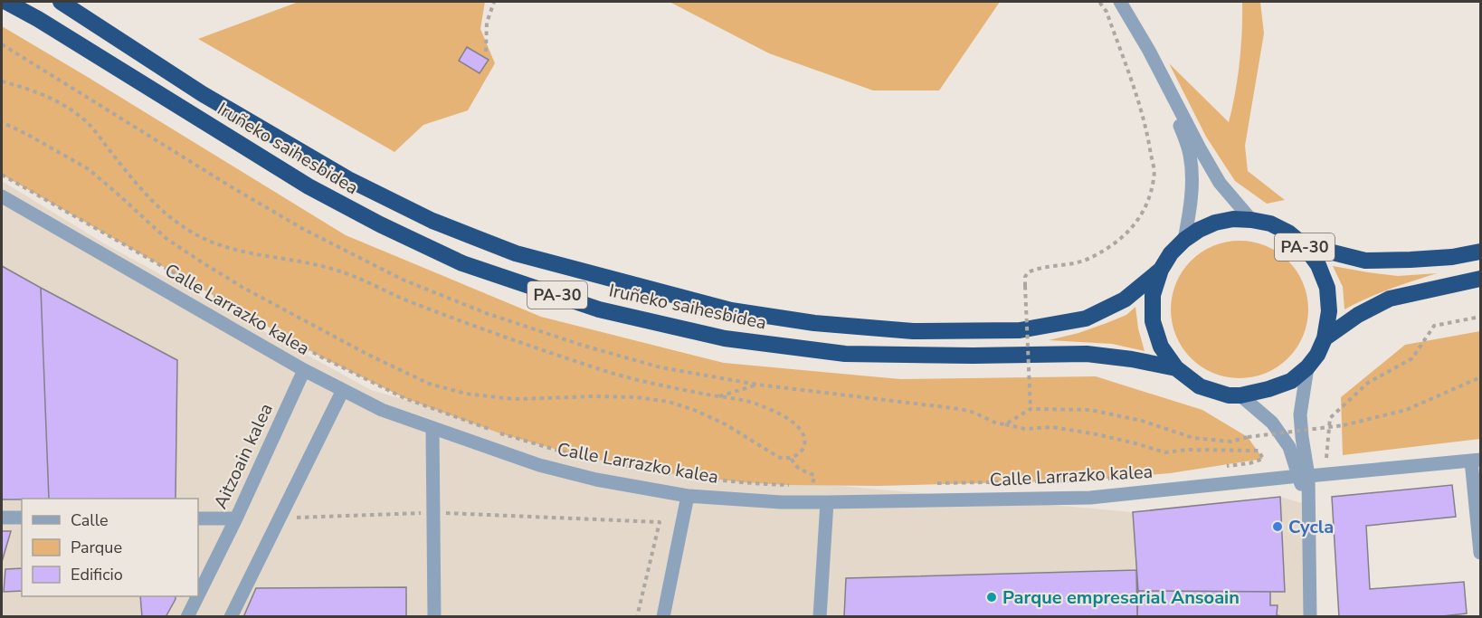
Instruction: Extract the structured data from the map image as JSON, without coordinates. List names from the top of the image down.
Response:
{
  "streets": {
    "highway": ["Iruñeko saihesbidea", "PA-30"],
    "street": ["Calle Larrazko kalea", "Aitzoain kalea"]
  },
  "crossings": [
    ["Iruñeko saihesbidea", "PA-30"],
    ["Calle Larrazko kalea", "Aitzoain kalea"]
  ],
  "places": ["Cycla", "Parque empresarial Ansoain"],
  "legend": ["Calle", "Parque", "Edificio"]
}
